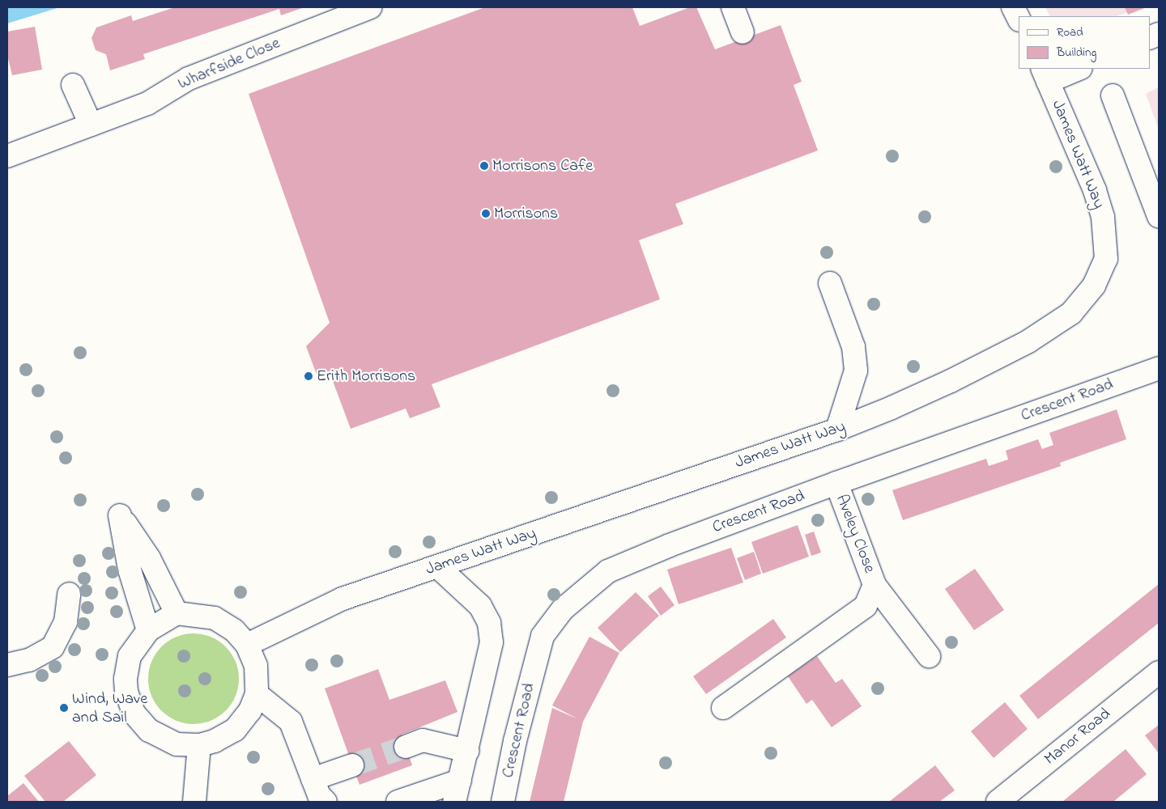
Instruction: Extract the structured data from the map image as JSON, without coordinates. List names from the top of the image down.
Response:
{
  "streets": {
    "street": [
      "Wharfside Close",
      "James Watt Way",
      "Crescent Road",
      "Aveley Close",
      "Manor Road"
    ]
  },
  "crossings": [
    ["Crescent Road", "Aveley Close"]
  ],
  "places": [
    "Morrisons Cafe",
    "Morrisons",
    "Erith Morrisons",
    "Wind, Wave and Sail"
  ],
  "legend": ["Road", "Building"]
}
